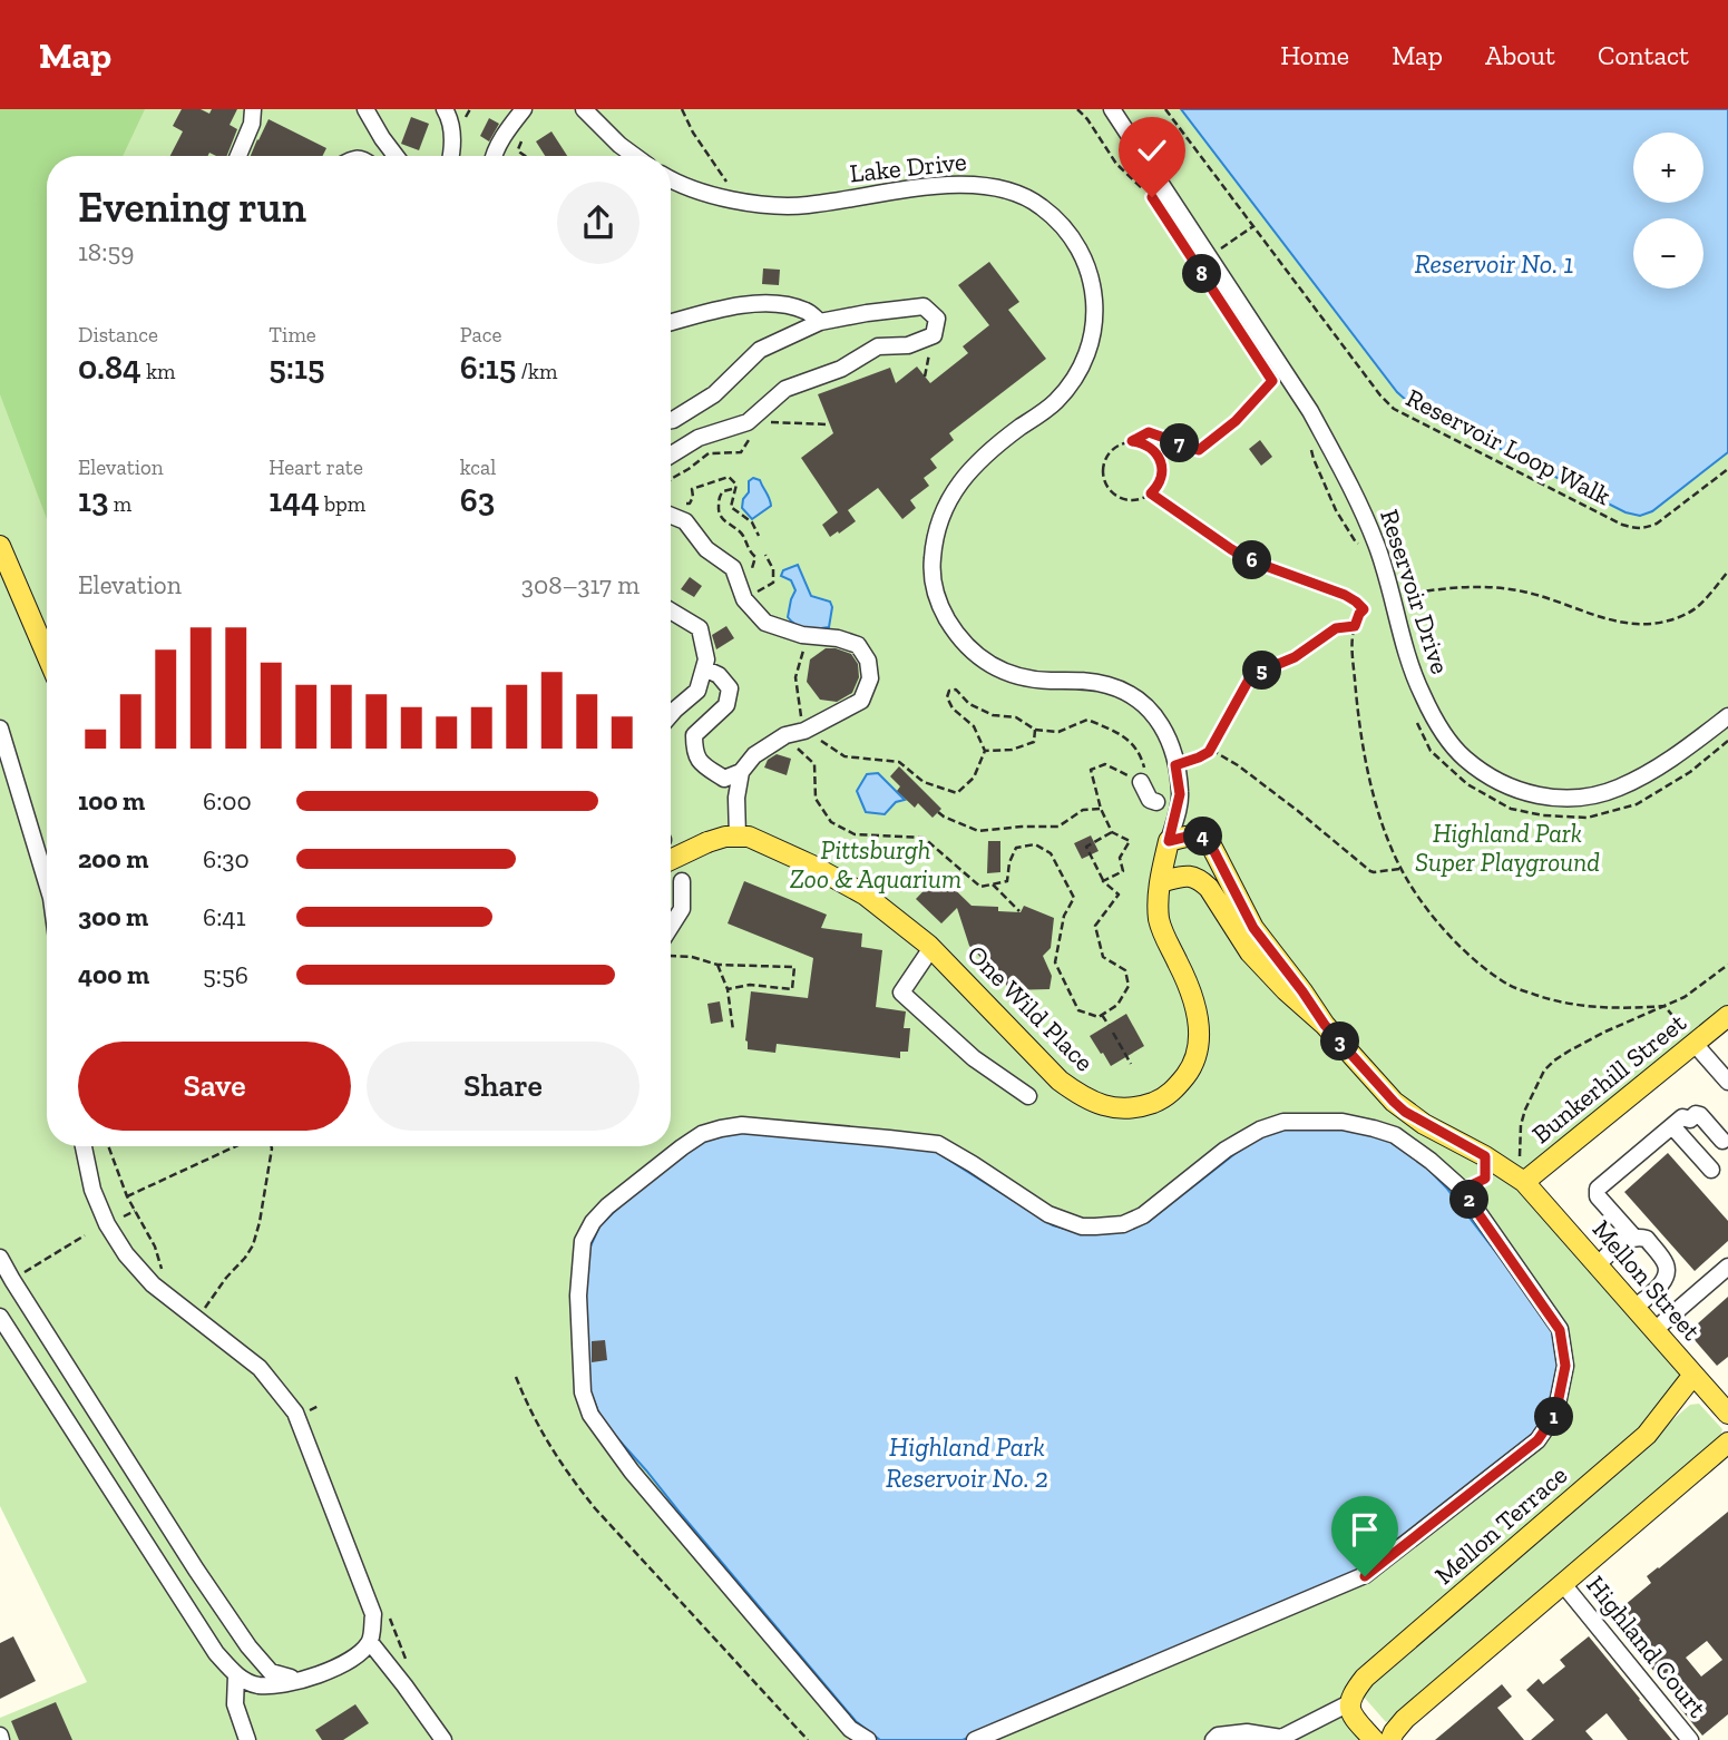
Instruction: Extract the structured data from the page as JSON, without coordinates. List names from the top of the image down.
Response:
{
  "streets": {
    "main road": [
      "One Wild Place",
      "Bunkerhill Street",
      "Mellon Street",
      "Mellon Terrace"
    ],
    "street": ["Lake Drive", "Reservoir Drive", "Highland Court"],
    "path": ["Reservoir Loop Walk"]
  },
  "crossings": [
    ["Lake Drive", "One Wild Place"],
    ["Bunkerhill Street", "Mellon Street"],
    ["Mellon Street", "Mellon Terrace"]
  ],
  "water": ["Reservoir No. 1", "Highland Park Reservoir No. 2"],
  "parks": ["Highland Park Super Playground", "Pittsburgh Zoo & Aquarium"],
  "page": {
    "header": "Map",
    "nav": [
      "Home",
      "Map",
      "About",
      "Contact"
    ],
    "map_buttons": ["+", "−"],
    "heading": ["Evening run", "18:59"],
    "pins": [
      "8",
      "7",
      "6",
      "5",
      "4",
      "3",
      "2",
      "1"
    ],
    "stats": [
      ["Distance", "0.84 km"],
      ["Time", "5:15"],
      ["Pace", "6:15 /km"],
      ["Elevation", "13 m"],
      ["Heart rate", "144 bpm"],
      ["kcal", "63"]
    ],
    "chart": ["Elevation", "308–317 m"],
    "list": [
      {
        "name": "100 m",
        "note": "6:00"
      },
      {
        "name": "200 m",
        "note": "6:30"
      },
      {
        "name": "300 m",
        "note": "6:41"
      },
      {
        "name": "400 m",
        "note": "5:56"
      }
    ],
    "buttons": ["Save", "Share"]
  }
}
